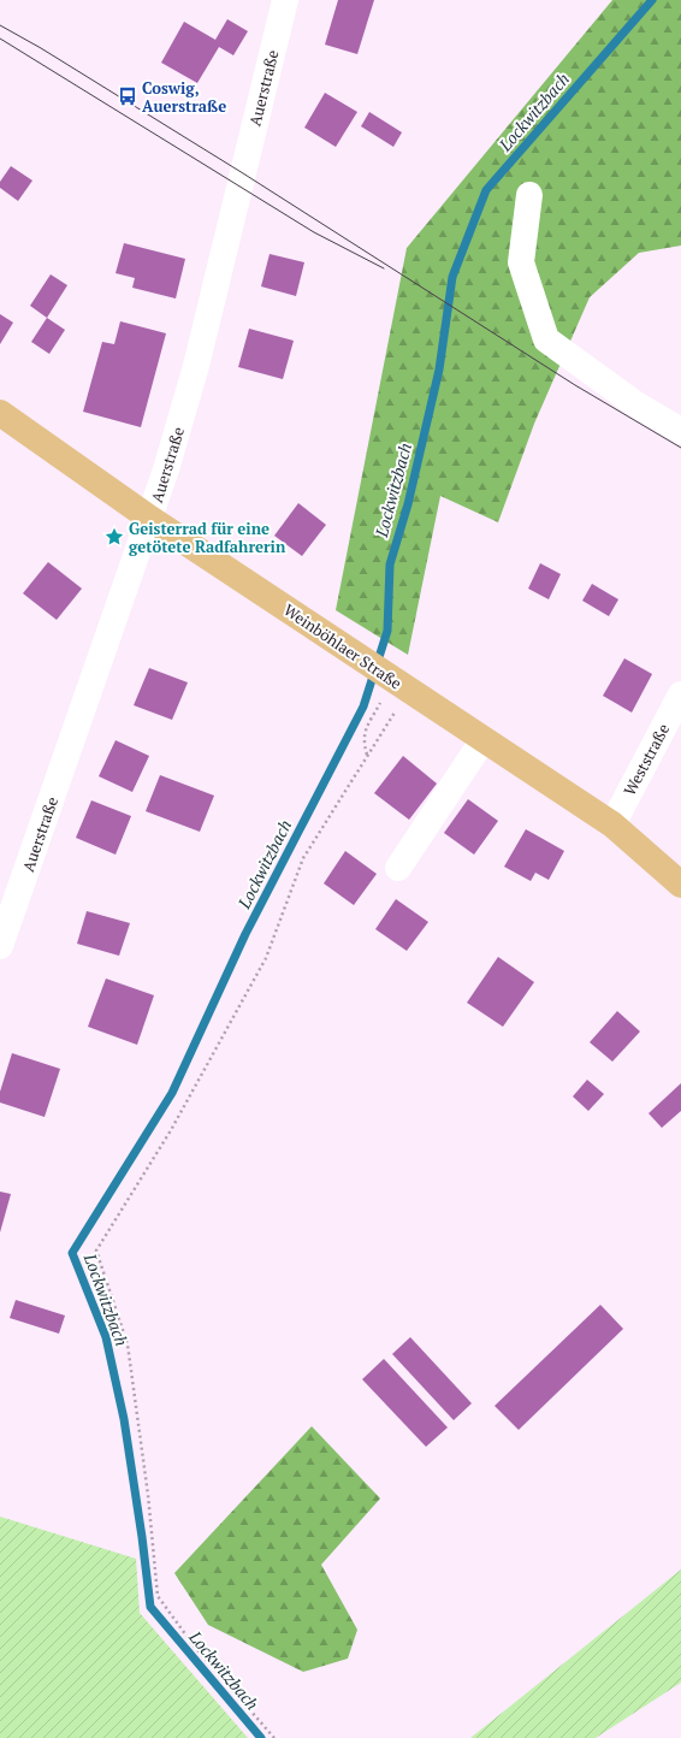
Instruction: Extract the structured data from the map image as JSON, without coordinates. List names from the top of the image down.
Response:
{
  "streets": {
    "main road": ["Weinböhlaer Straße"],
    "street": ["Auerstraße", "Weststraße"]
  },
  "crossings": [
    ["Auerstraße", "Weinböhlaer Straße"],
    ["Weinböhlaer Straße", "Weststraße"]
  ],
  "water": ["Lockwitzbach"],
  "places": {
    "bus stop": ["Coswig, Auerstraße"],
    "place": ["Geisterrad für eine getötete Radfahrerin"]
  }
}
